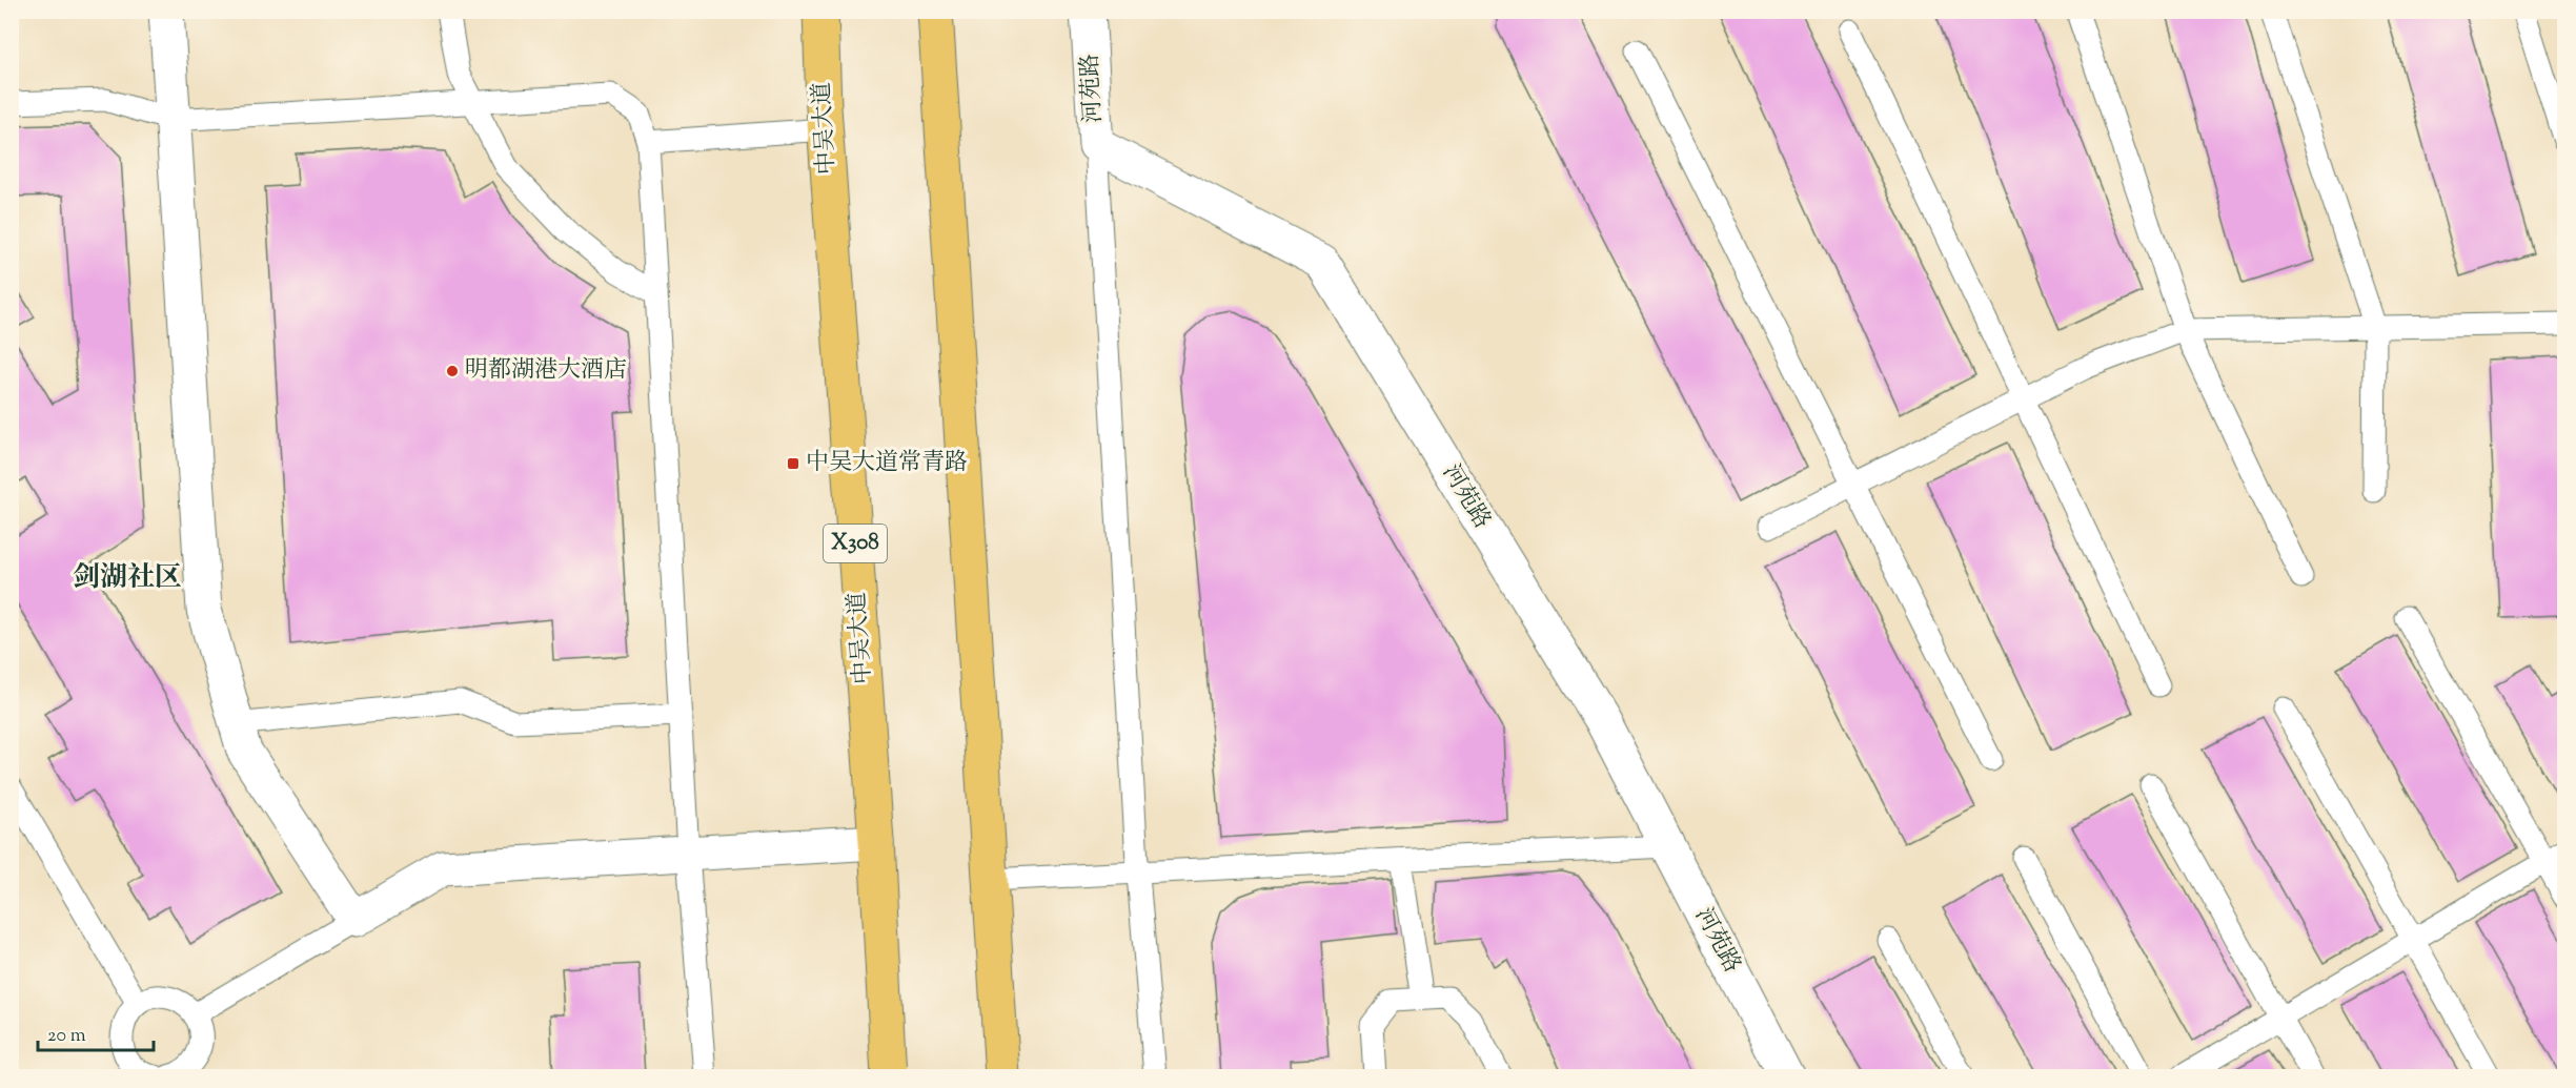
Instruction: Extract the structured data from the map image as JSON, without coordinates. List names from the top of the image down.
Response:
{
  "streets": {
    "main road": ["中吴大道", "X308"],
    "street": ["河苑路"]
  },
  "districts": ["剑湖社区"],
  "places": {
    "other": ["明都湖港大酒店"],
    "transit": ["中吴大道常青路"]
  },
  "scale_bar": "20 m"
}
